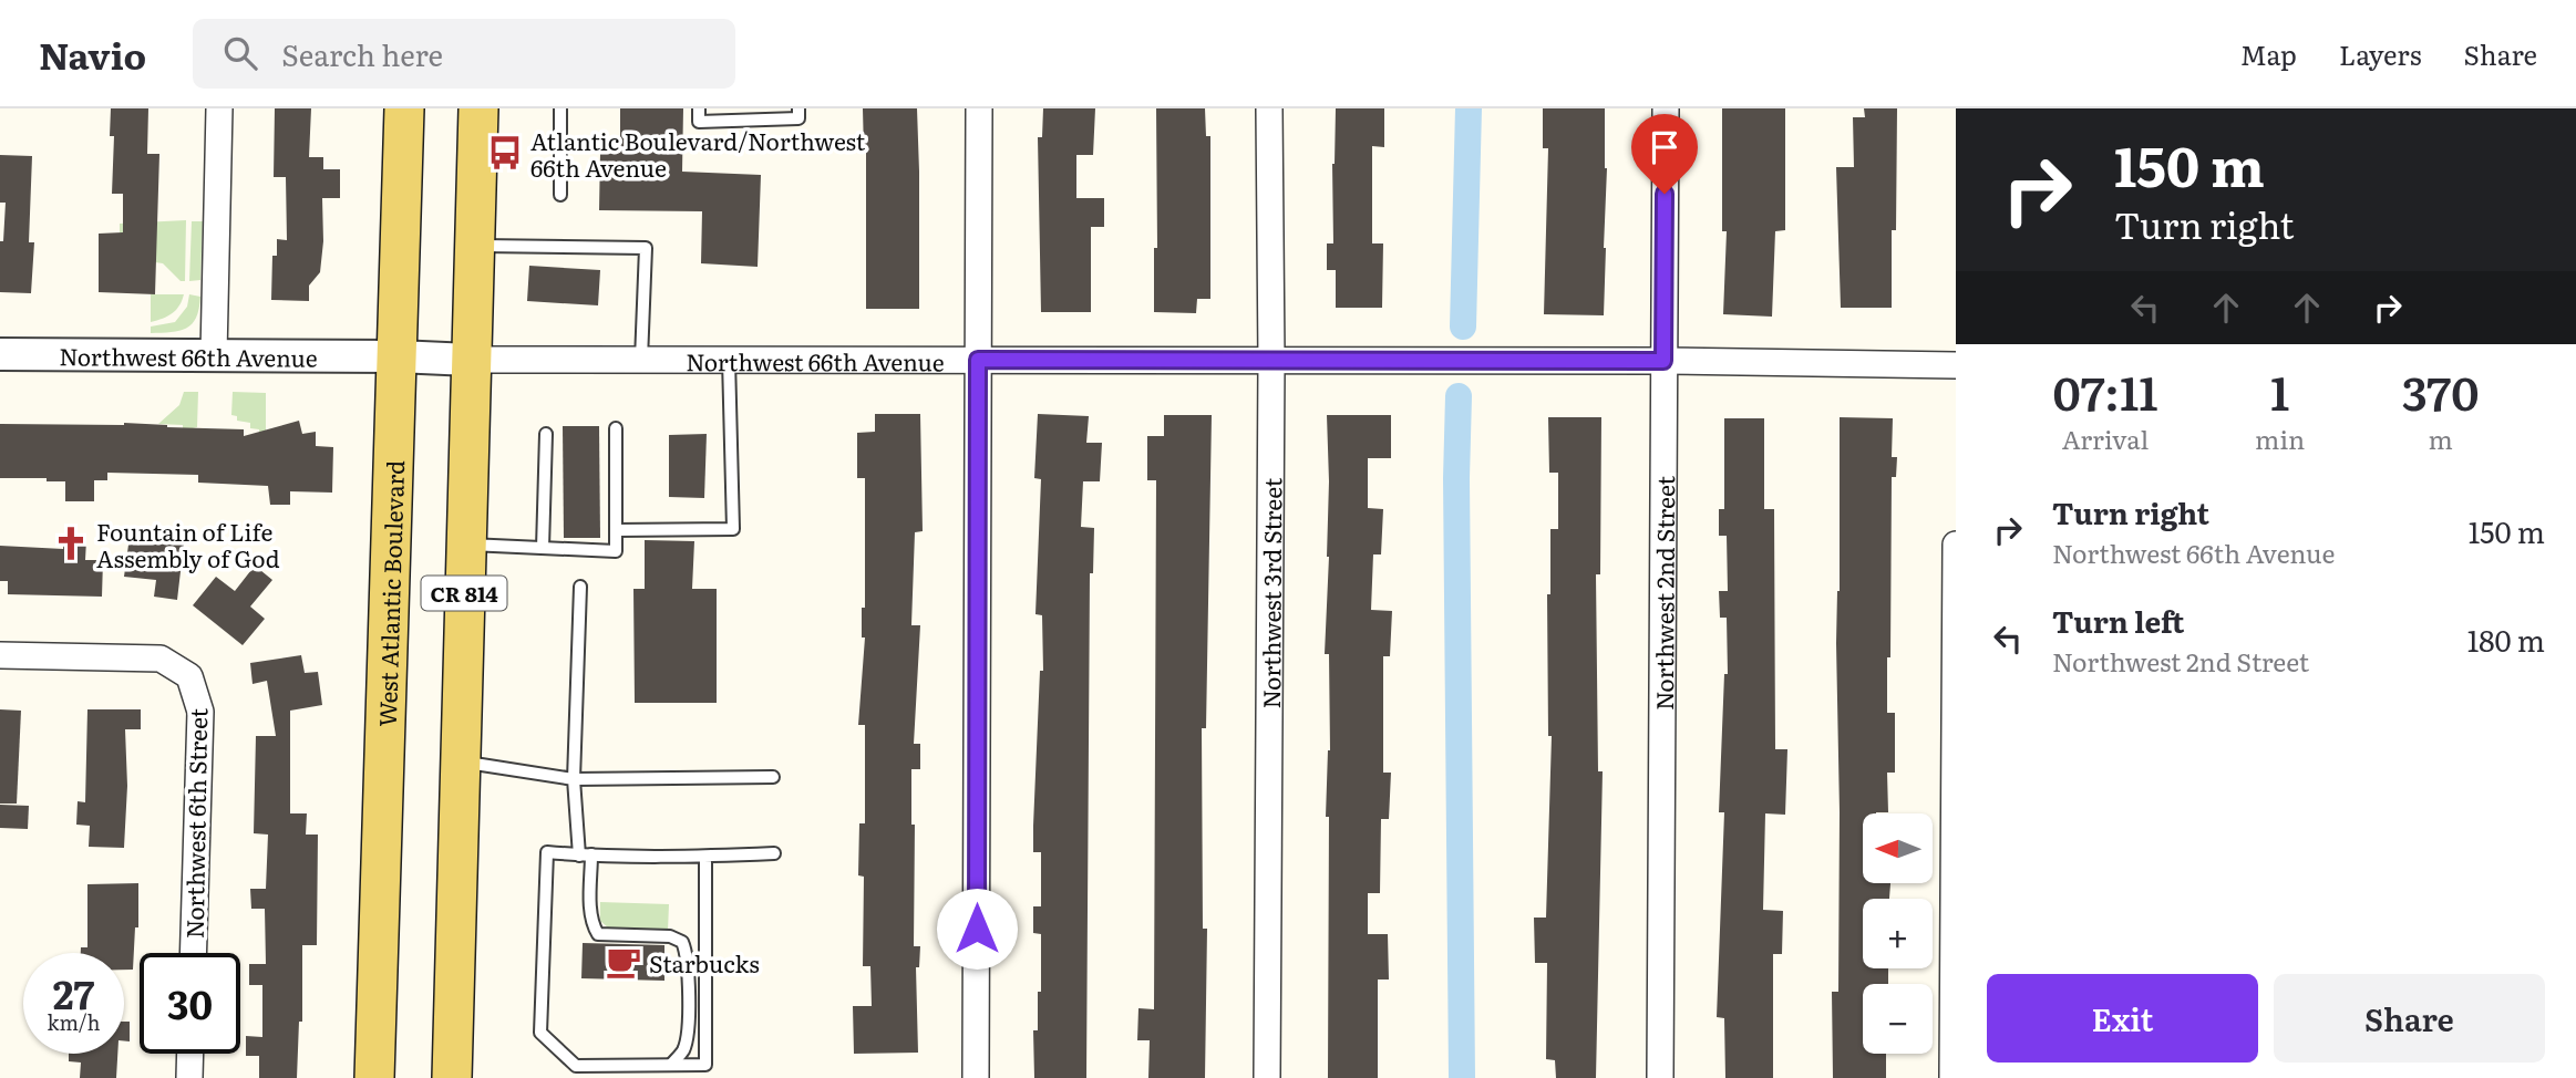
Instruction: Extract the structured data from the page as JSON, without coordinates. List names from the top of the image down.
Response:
{
  "streets": {
    "main road": ["West Atlantic Boulevard", "CR 814"],
    "street": [
      "Northwest 66th Avenue",
      "Northwest 3rd Street",
      "Northwest 2nd Street",
      "Northwest 6th Street"
    ]
  },
  "crossings": [
    ["Northwest 66th Avenue", "West Atlantic Boulevard"],
    ["Northwest 66th Avenue", "CR 814"],
    ["Northwest 66th Avenue", "Northwest 3rd Street"],
    ["Northwest 66th Avenue", "Northwest 2nd Street"]
  ],
  "places": {
    "bus stop": ["Atlantic Boulevard/Northwest 66th Avenue"],
    "church": ["Fountain of Life Assembly of God"],
    "cafe": ["Starbucks"]
  },
  "north": "left",
  "page": {
    "header": "Navio",
    "search": "Search here",
    "nav": ["Map", "Layers", "Share"],
    "turn": ["150 m", "Turn right"],
    "eta": [
      "07:11",
      "Arrival",
      "1",
      "min",
      "370",
      "m"
    ],
    "list": [
      {
        "name": "Turn right",
        "note": "Northwest 66th Avenue",
        "value": "150 m"
      },
      {
        "name": "Turn left",
        "note": "Northwest 2nd Street",
        "value": "180 m"
      }
    ],
    "map_buttons": ["+", "−"],
    "speed": "27 km/h",
    "limit": "30",
    "buttons": ["Exit", "Share"]
  }
}
